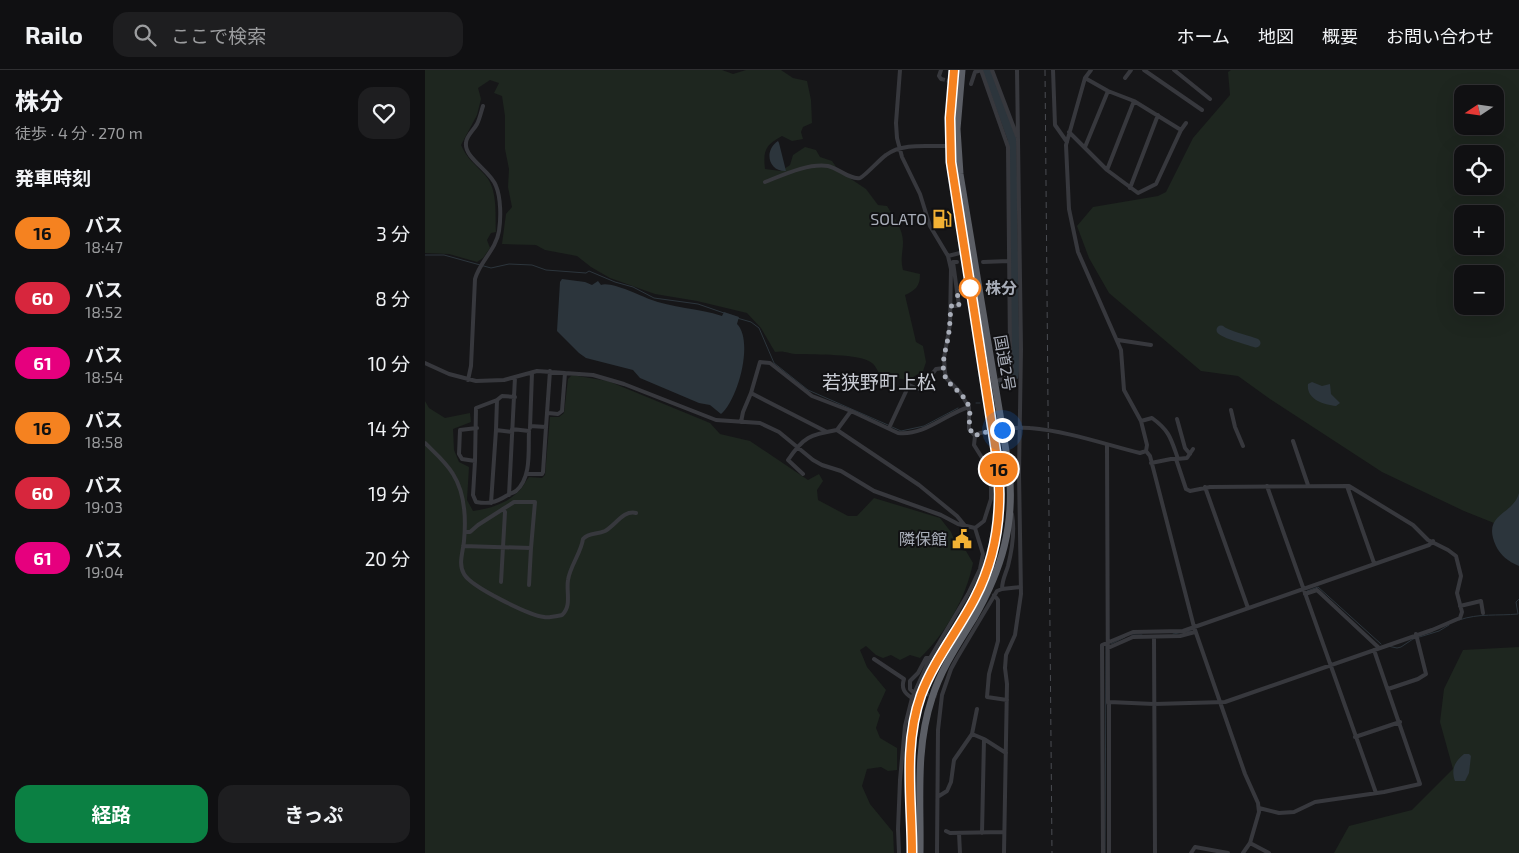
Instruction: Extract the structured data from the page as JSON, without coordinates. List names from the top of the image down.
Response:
{
  "streets": {
    "highway": ["国道2号"]
  },
  "districts": ["若狭野町上松"],
  "places": {
    "fuel station": ["SOLATO"],
    "other": ["株分"],
    "public building": ["隣保館"]
  },
  "lines": ["bus line 16"],
  "north": "left",
  "page": {
    "header": "Railo",
    "search": "ここで検索",
    "nav": [
      "ホーム",
      "地図",
      "概要",
      "お問い合わせ"
    ],
    "heading": [
      ["株分", "徒歩 · 4 分 · 270 m"],
      "発車時刻"
    ],
    "on_map": "16",
    "map_buttons": ["+", "−"],
    "list": [
      {
        "mark": "16",
        "name": "バス",
        "note": "18:47",
        "value": "3 分"
      },
      {
        "mark": "60",
        "name": "バス",
        "note": "18:52",
        "value": "8 分"
      },
      {
        "mark": "61",
        "name": "バス",
        "note": "18:54",
        "value": "10 分"
      },
      {
        "mark": "16",
        "name": "バス",
        "note": "18:58",
        "value": "14 分"
      },
      {
        "mark": "60",
        "name": "バス",
        "note": "19:03",
        "value": "19 分"
      },
      {
        "mark": "61",
        "name": "バス",
        "note": "19:04",
        "value": "20 分"
      }
    ],
    "buttons": ["経路", "きっぷ"]
  }
}
